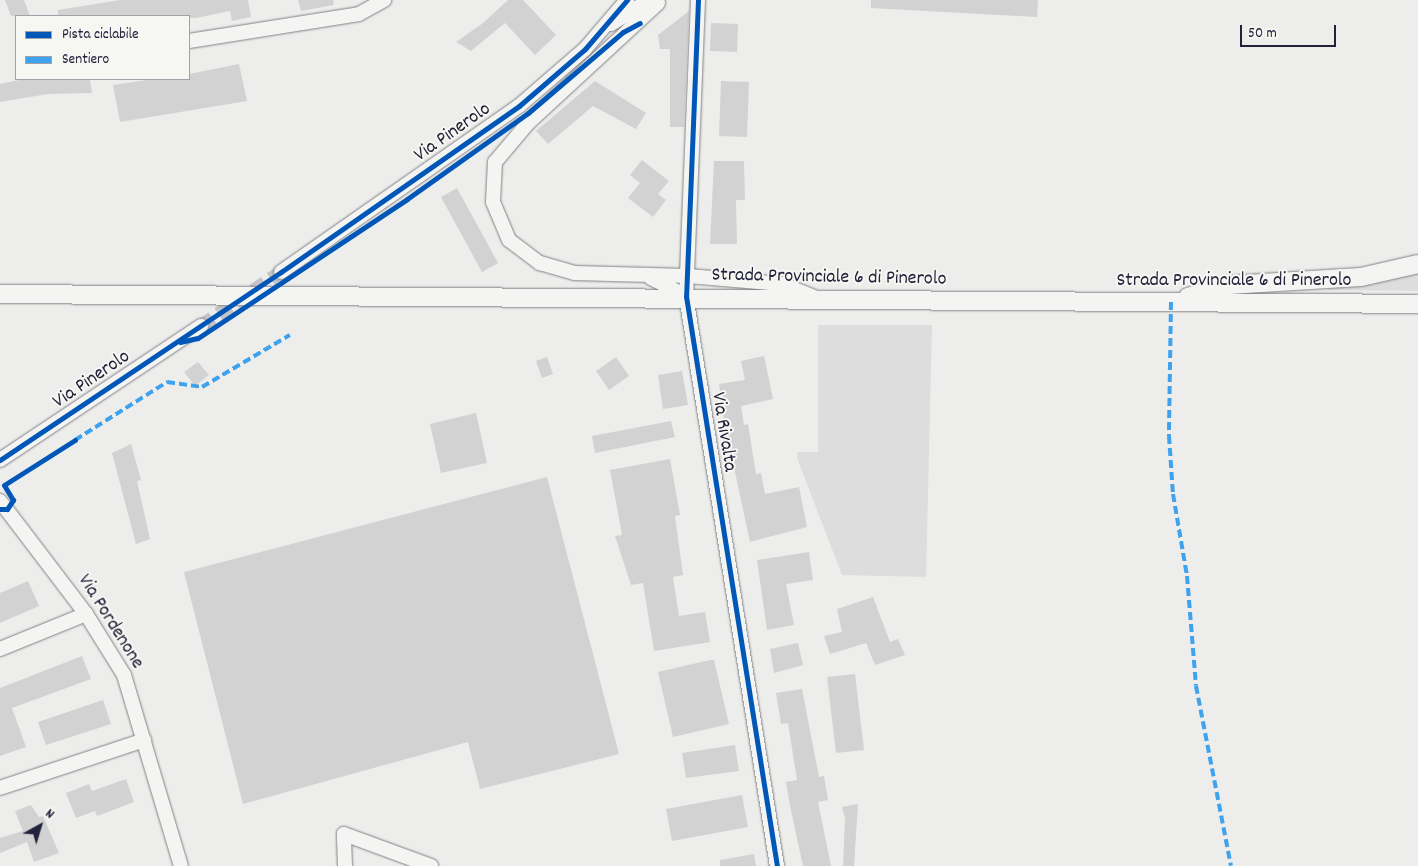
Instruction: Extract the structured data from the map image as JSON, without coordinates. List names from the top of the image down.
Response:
{
  "streets": {
    "main road": ["Strada Provinciale 6 di Pinerolo"],
    "street": ["Via Pinerolo", "Via Rivalta", "Via Pordenone"]
  },
  "crossings": [
    ["Strada Provinciale 6 di Pinerolo", "Via Rivalta"]
  ],
  "legend": ["Pista ciclabile", "Sentiero"],
  "scale_bar": "50 m",
  "north": "top right"
}
